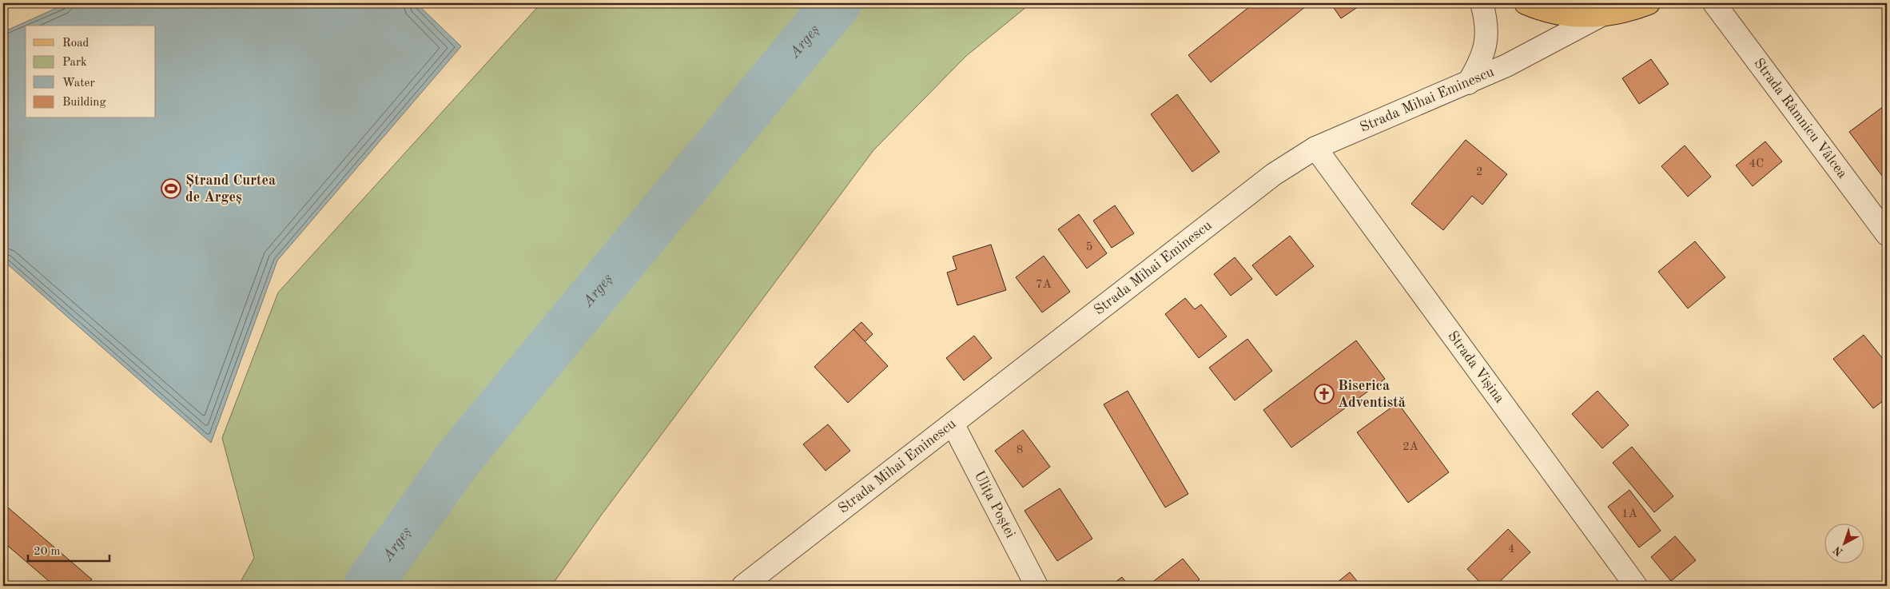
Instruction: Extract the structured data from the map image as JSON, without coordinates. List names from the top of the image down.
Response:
{
  "streets": {
    "street": [
      "Strada Mihai Eminescu",
      "Strada Râmnicu Vâlcea",
      "Strada Vișina",
      "Ulița Poștei"
    ]
  },
  "crossings": [
    ["Strada Mihai Eminescu", "Strada Vișina"],
    ["Strada Mihai Eminescu", "Ulița Poștei"]
  ],
  "water": ["Argeș"],
  "places": {
    "sports": ["Ștrand Curtea de Argeș"],
    "church": ["Biserica Adventistă"]
  },
  "house_numbers": [
    "4C",
    "2",
    "5",
    "7A",
    "2A",
    "8",
    "1A",
    "4"
  ],
  "legend": [
    "Road",
    "Park",
    "Water",
    "Building"
  ],
  "scale_bar": "20 m",
  "north": "bottom left"
}
